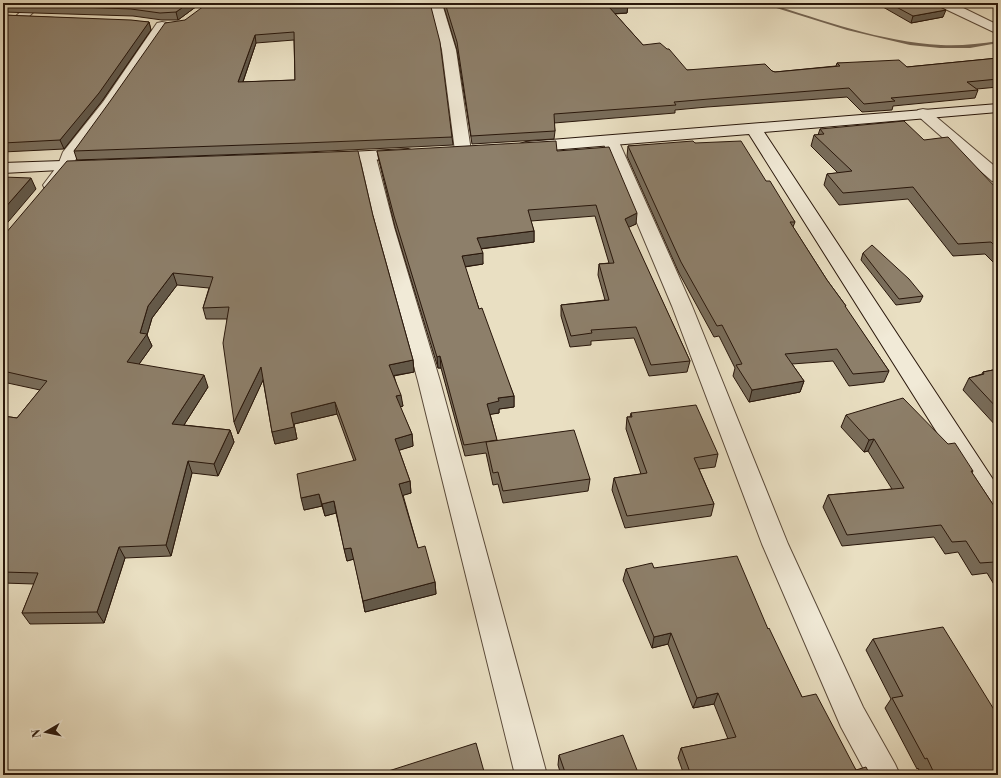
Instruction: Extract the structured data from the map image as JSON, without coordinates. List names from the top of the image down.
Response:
{
  "north": "left"
}
